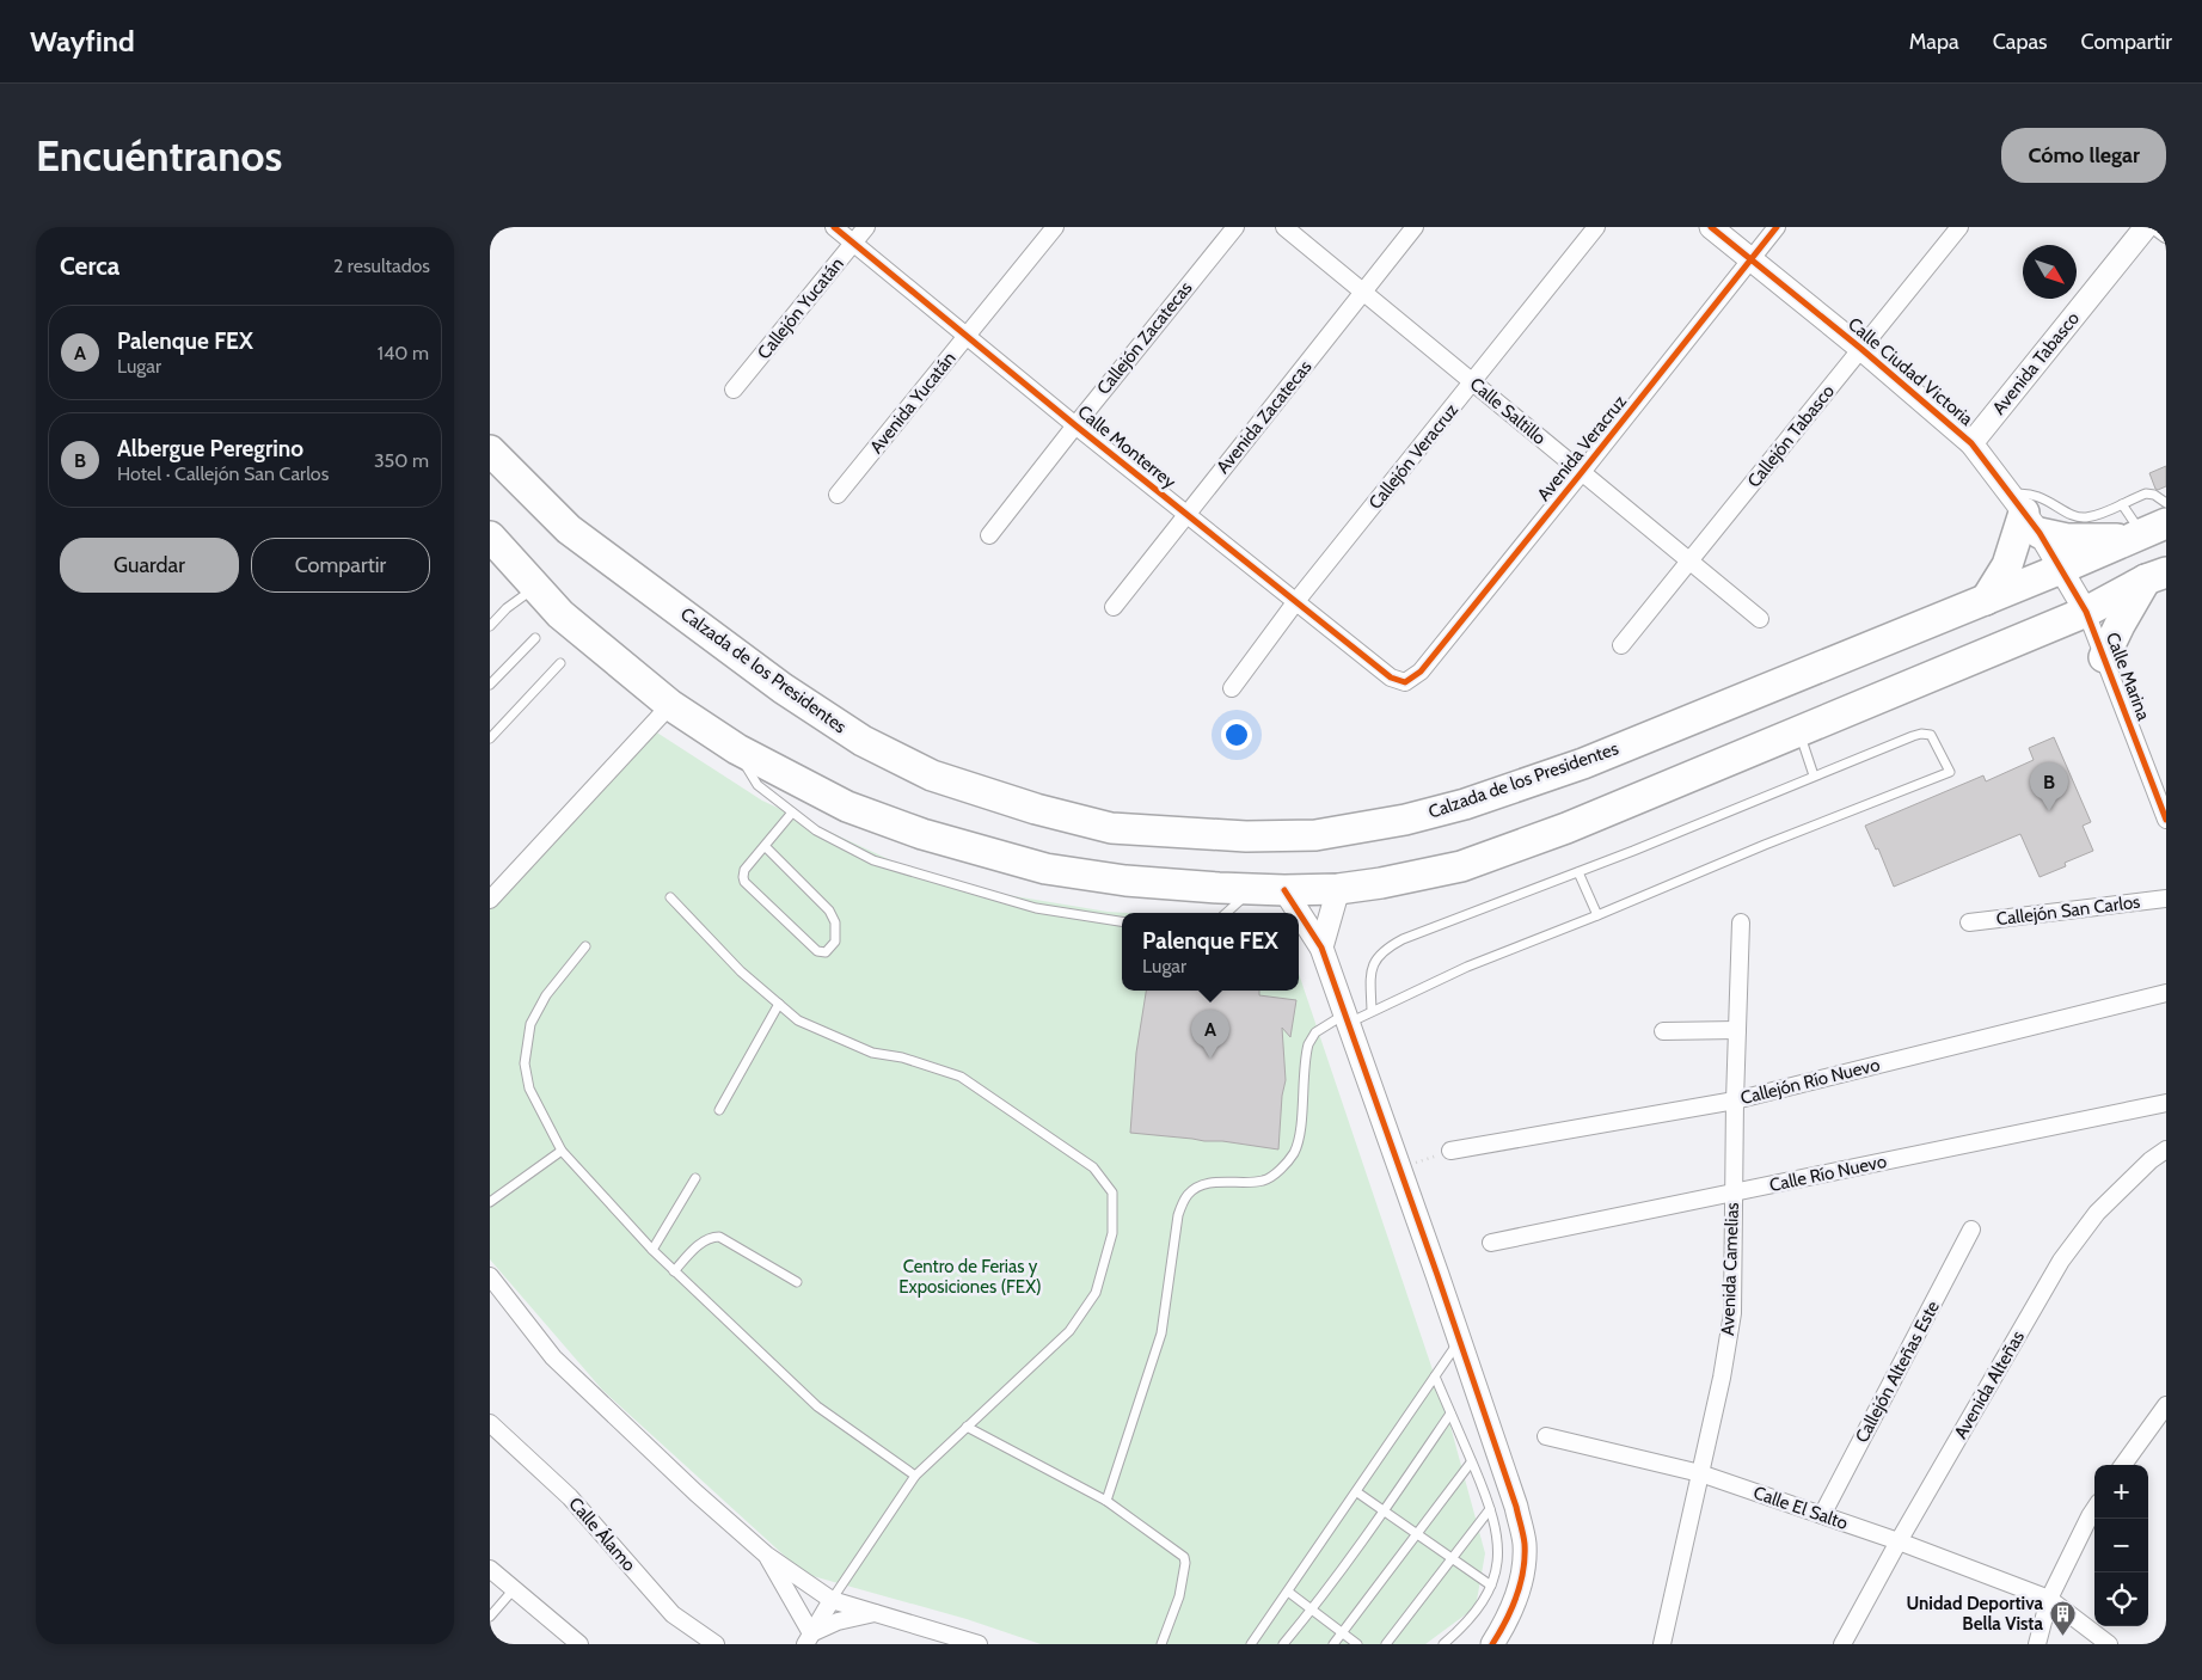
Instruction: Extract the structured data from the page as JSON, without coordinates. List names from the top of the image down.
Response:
{
  "streets": {
    "highway": ["Calzada de los Presidentes"],
    "street": [
      "Callejón Yucatán",
      "Callejón Zacatecas",
      "Avenida Tabasco",
      "Calle Ciudad Victoria",
      "Avenida Yucatán",
      "Calle Saltillo",
      "Avenida Zacatecas",
      "Callejón Tabasco",
      "Calle Monterrey",
      "Avenida Veracruz",
      "Callejón Veracruz",
      "Calle Marina",
      "Callejón San Carlos",
      "Callejón Río Nuevo",
      "Calle Río Nuevo",
      "Avenida Camelias",
      "Callejón Alteñas Este",
      "Avenida Alteñas",
      "Calle El Salto",
      "Calle Álamo"
    ]
  },
  "crossings": [
    ["Callejón Yucatán", "Calle Monterrey"],
    ["Callejón Zacatecas", "Calle Monterrey"],
    ["Avenida Tabasco", "Calle Ciudad Victoria"],
    ["Calle Ciudad Victoria", "Callejón Tabasco"],
    ["Calle Ciudad Victoria", "Avenida Veracruz"],
    ["Calle Ciudad Victoria", "Calzada de los Presidentes"],
    ["Calle Ciudad Victoria", "Calle Marina"],
    ["Avenida Yucatán", "Calle Monterrey"],
    ["Calle Saltillo", "Avenida Zacatecas"],
    ["Calle Saltillo", "Callejón Tabasco"],
    ["Calle Saltillo", "Avenida Veracruz"],
    ["Calle Saltillo", "Callejón Veracruz"],
    ["Avenida Zacatecas", "Calle Monterrey"],
    ["Calle Monterrey", "Avenida Veracruz"],
    ["Calle Monterrey", "Callejón Veracruz"],
    ["Callejón Río Nuevo", "Avenida Camelias"],
    ["Calle Río Nuevo", "Avenida Camelias"],
    ["Avenida Camelias", "Calle El Salto"],
    ["Callejón Alteñas Este", "Calle El Salto"],
    ["Avenida Alteñas", "Calle El Salto"]
  ],
  "parks": ["Centro de Ferias y Exposiciones (FEX)"],
  "places": {
    "building": ["Unidad Deportiva Bella Vista"]
  },
  "north": "bottom right",
  "page": {
    "header": "Wayfind",
    "nav": ["Mapa", "Capas", "Compartir"],
    "buttons": [
      "Cómo llegar",
      ["Guardar", "Compartir"]
    ],
    "title": "Encuéntranos",
    "heading": ["Cerca", "2 resultados"],
    "list": [
      {
        "mark": "A",
        "name": "Palenque FEX",
        "note": "Lugar",
        "value": "140 m"
      },
      {
        "mark": "B",
        "name": "Albergue Peregrino",
        "note": "Hotel · Callejón San Carlos",
        "value": "350 m"
      }
    ],
    "pins": ["B", "A"],
    "popup": ["Palenque FEX", "Lugar"],
    "map_buttons": ["+", "−"]
  }
}
